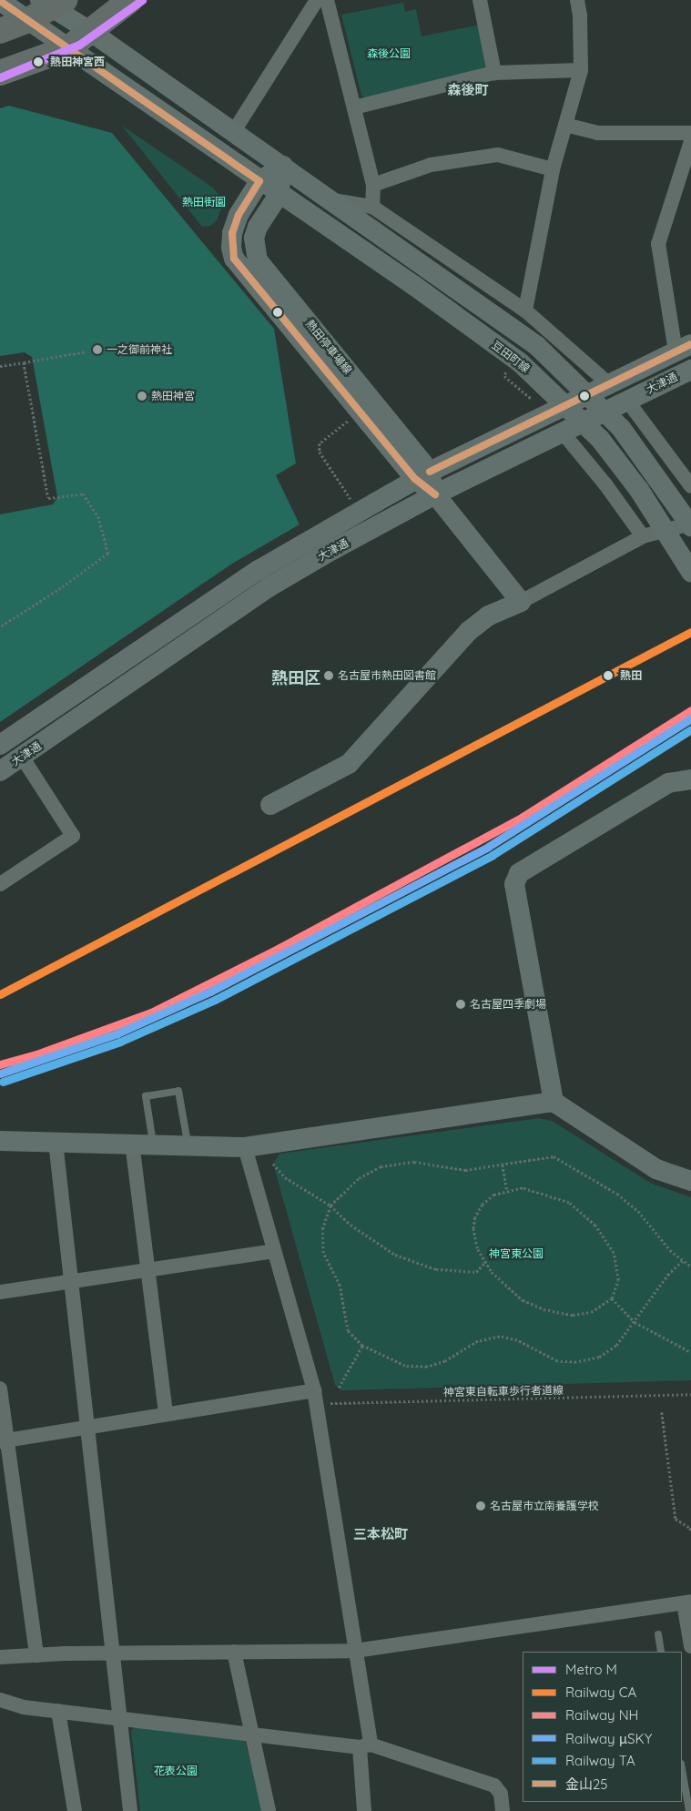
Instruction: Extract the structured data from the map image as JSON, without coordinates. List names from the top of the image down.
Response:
{
  "streets": {
    "street": ["熱田停車場線", "豆田町線", "大津通"],
    "path": ["神宮東自転車歩行者道線"]
  },
  "crossings": [
    ["熱田停車場線", "豆田町線"],
    ["熱田停車場線", "大津通"]
  ],
  "districts": ["森後町", "熱田区", "三本松町"],
  "parks": [
    "森後公園",
    "熱田街園",
    "神宮東公園",
    "花表公園"
  ],
  "places": [
    "熱田神宮西",
    "一之御前神社",
    "熱田神宮",
    "名古屋市熱田図書館",
    "熱田",
    "名古屋四季劇場",
    "名古屋市立南養護学校"
  ],
  "lines": [
    "metro line M",
    "transit line 金山25",
    "rail line CA",
    "rail line NH",
    "rail line μSKY",
    "rail line TA"
  ],
  "legend": [
    "Metro M",
    "Railway CA",
    "Railway NH",
    "Railway μSKY",
    "Railway TA",
    "金山25"
  ]
}
